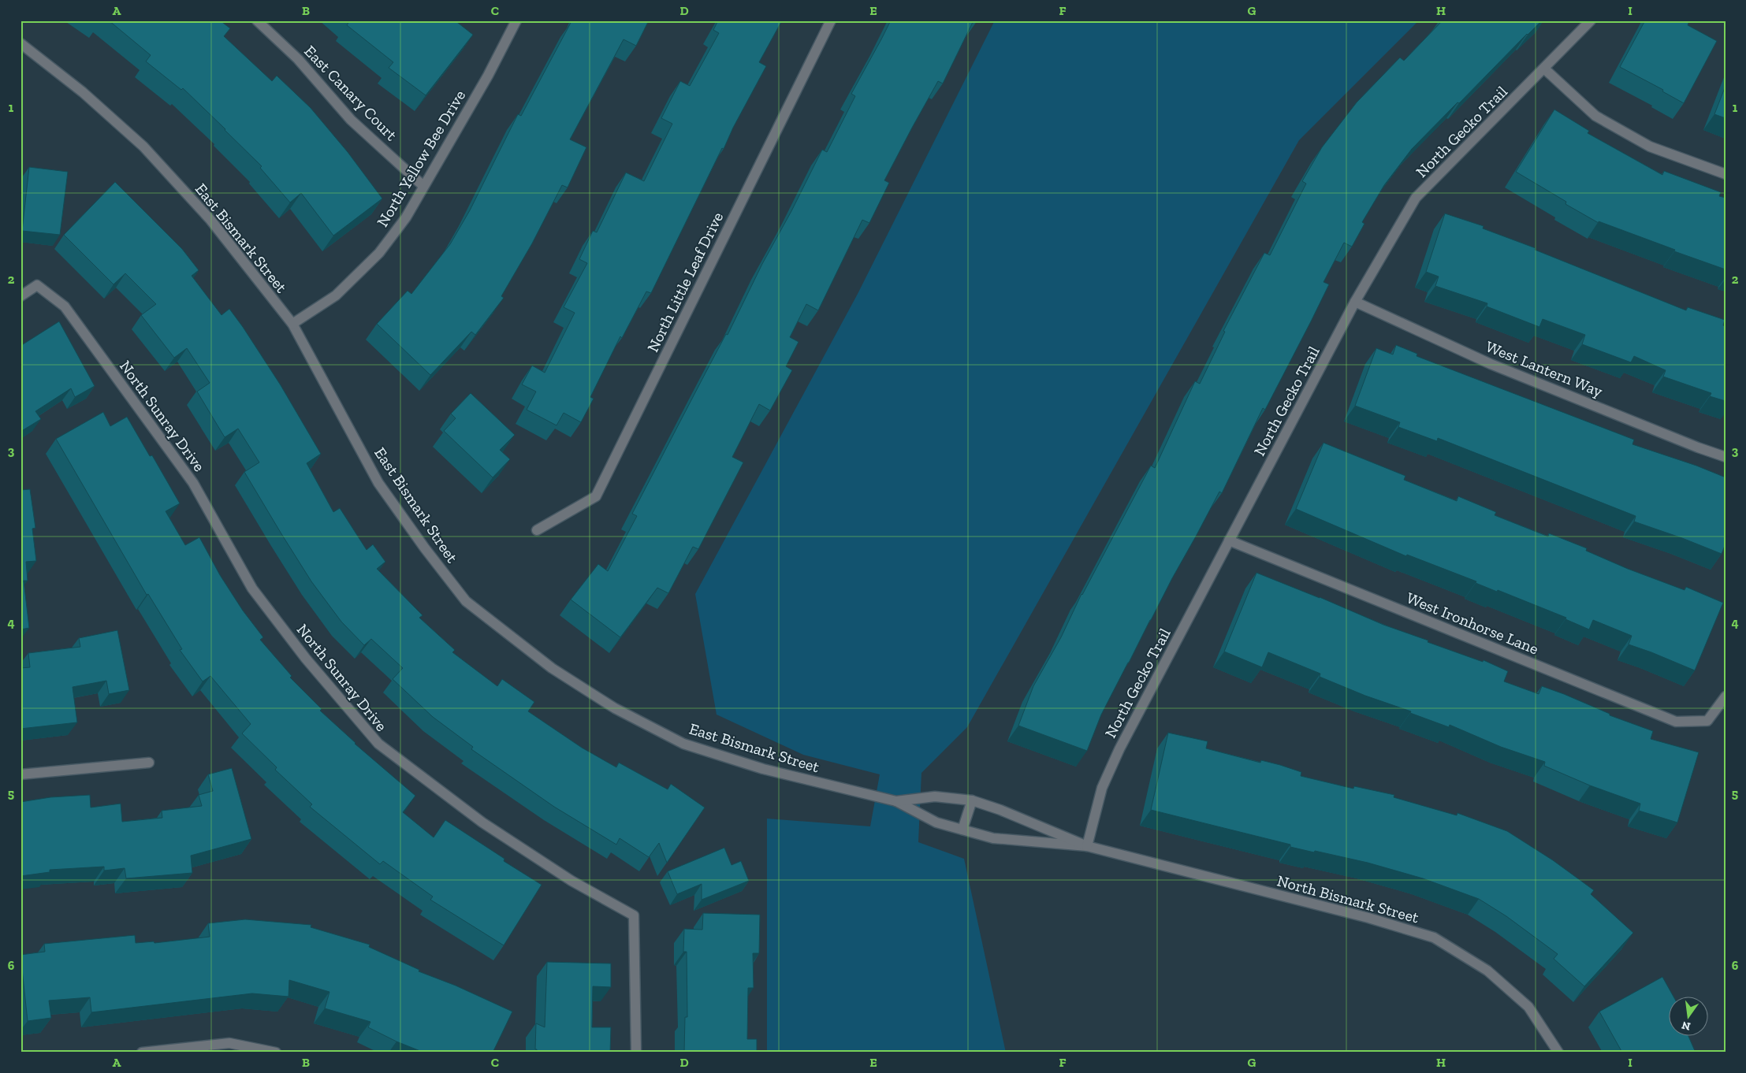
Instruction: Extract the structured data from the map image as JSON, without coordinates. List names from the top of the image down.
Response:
{
  "streets": {
    "street": [
      "East Canary Court",
      "North Gecko Trail",
      "North Yellow Bee Drive",
      "East Bismark Street",
      "North Little Leaf Drive",
      "West Lantern Way",
      "North Sunray Drive",
      "West Ironhorse Lane",
      "North Bismark Street"
    ]
  },
  "crossings": [
    ["East Canary Court", "North Yellow Bee Drive"],
    ["North Gecko Trail", "East Bismark Street"],
    ["North Gecko Trail", "West Lantern Way"],
    ["North Gecko Trail", "West Ironhorse Lane"],
    ["North Gecko Trail", "North Bismark Street"],
    ["North Yellow Bee Drive", "East Bismark Street"],
    ["East Bismark Street", "North Bismark Street"]
  ],
  "north": "bottom",
  "grid": {
    "columns": [
      "A",
      "B",
      "C",
      "D",
      "E",
      "F",
      "G",
      "H",
      "I"
    ],
    "rows": [
      "1",
      "2",
      "3",
      "4",
      "5",
      "6"
    ]
  }
}
